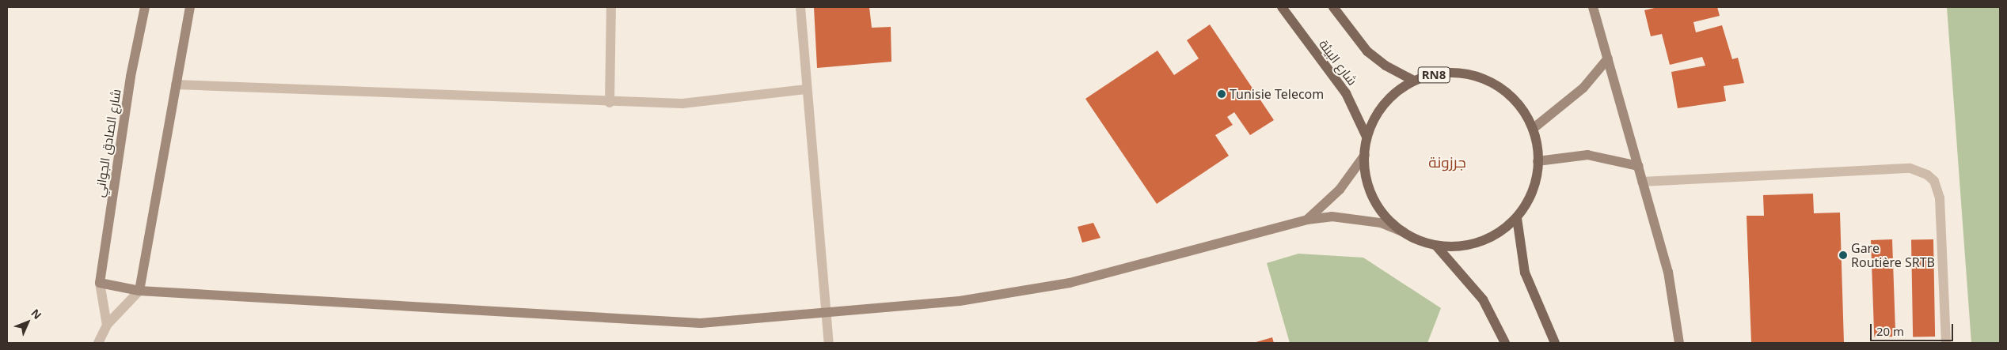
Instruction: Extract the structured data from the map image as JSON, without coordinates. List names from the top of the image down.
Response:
{
  "streets": {
    "main road": ["شارع البيئة", "RN8"],
    "street": ["شارع الصادق الجواني"]
  },
  "crossings": [
    ["شارع البيئة", "RN8"]
  ],
  "districts": ["جرزونة"],
  "places": ["Tunisie Telecom", "Gare Routière SRTB"],
  "scale_bar": "20 m",
  "north": "top right"
}
